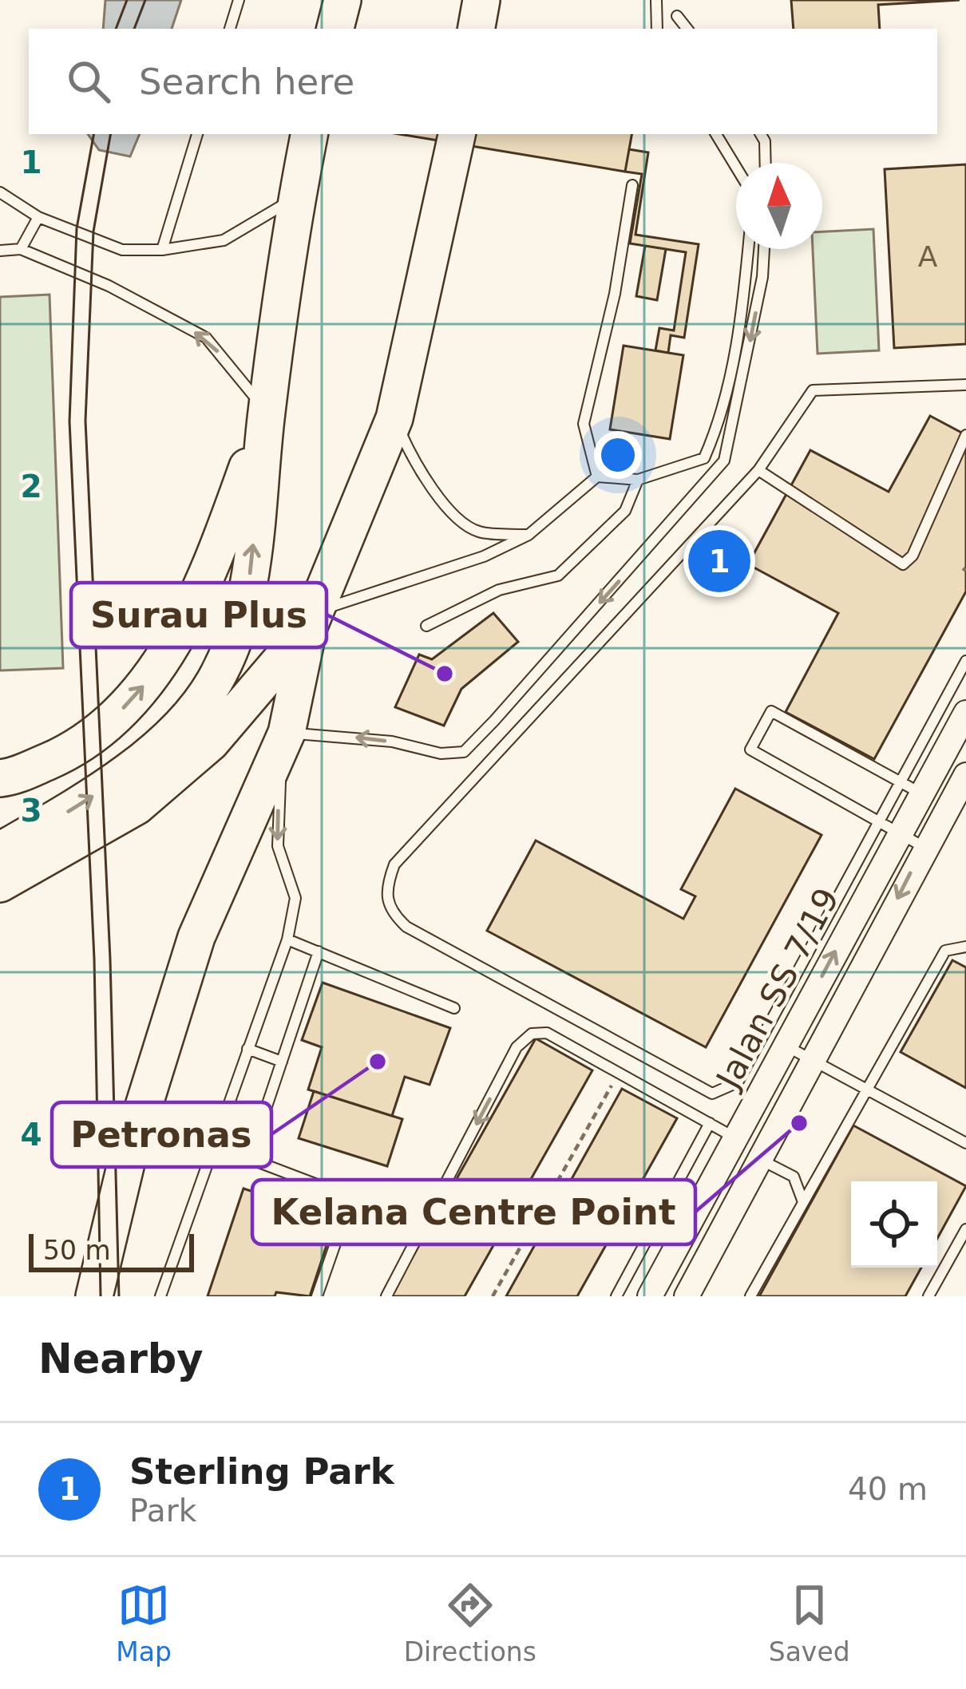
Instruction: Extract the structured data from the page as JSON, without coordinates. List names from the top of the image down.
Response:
{
  "streets": {
    "street": ["Jalan SS 7/19"]
  },
  "places": ["Surau Plus", "Petronas", "Kelana Centre Point"],
  "house_numbers": ["A"],
  "scale_bar": "50 m",
  "north": "top",
  "page": {
    "search": "Search here",
    "pins": "1",
    "scale": "50 m",
    "heading": "Nearby",
    "list": [
      {
        "mark": "1",
        "name": "Sterling Park",
        "note": "Park",
        "value": "40 m"
      }
    ],
    "nav": ["Map", "Directions", "Saved"]
  },
  "grid": {
    "rows": [
      "1",
      "2",
      "3",
      "4"
    ]
  }
}
